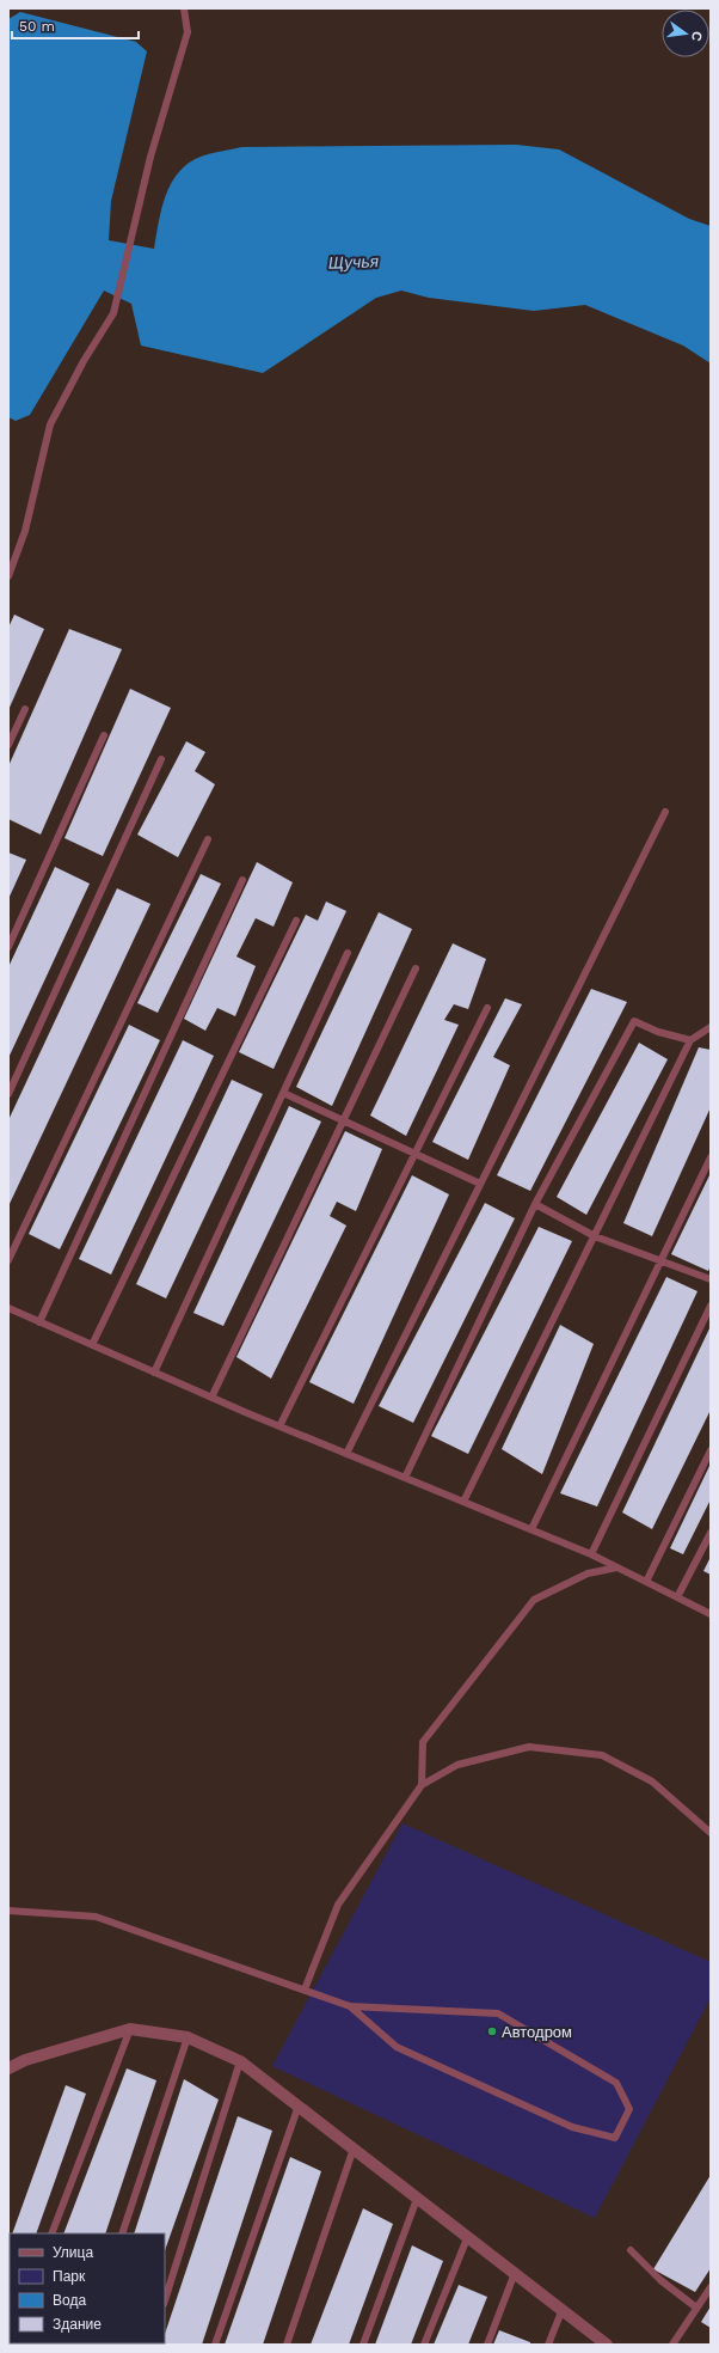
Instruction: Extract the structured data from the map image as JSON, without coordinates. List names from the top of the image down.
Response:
{
  "water": ["Щучья"],
  "places": ["Автодром"],
  "legend": [
    "Улица",
    "Парк",
    "Вода",
    "Здание"
  ],
  "scale_bar": "50 m",
  "north": "right"
}
